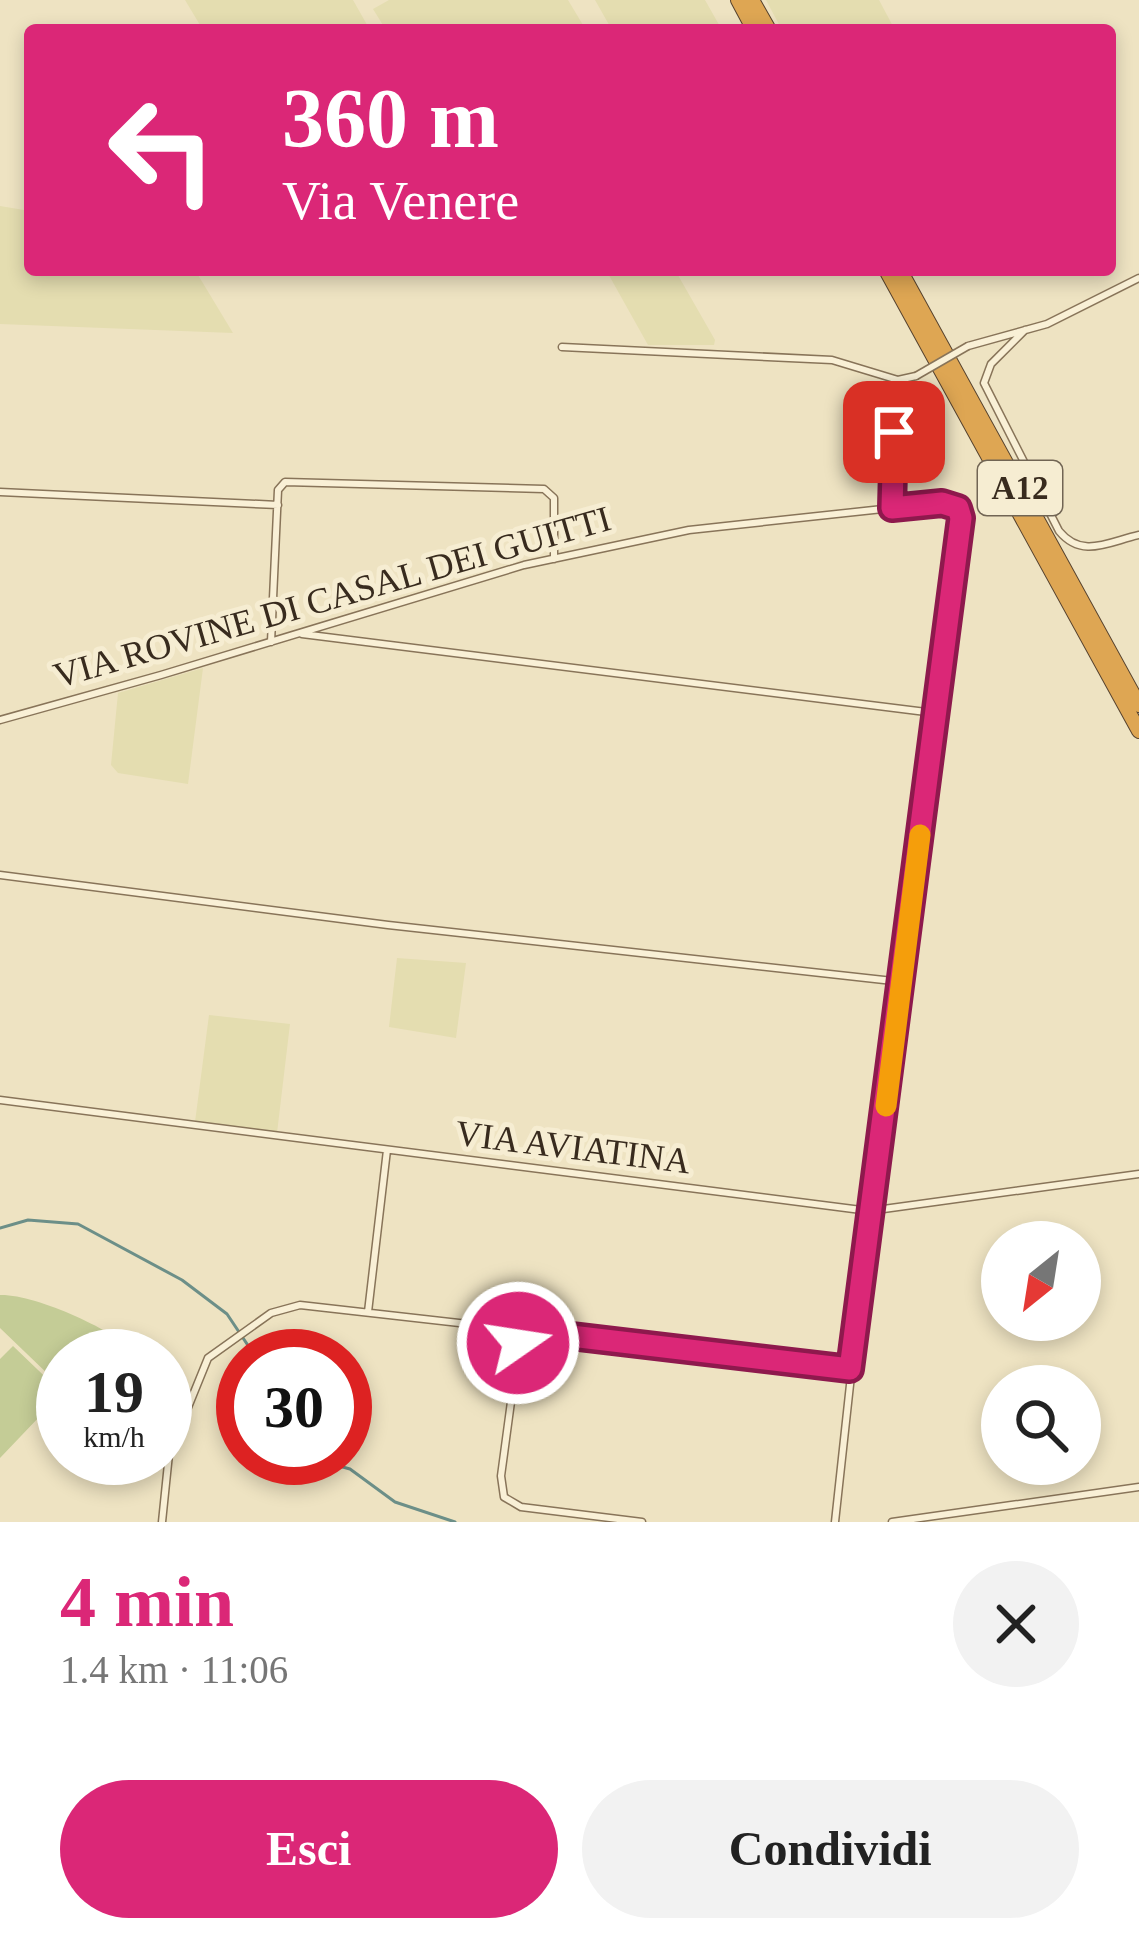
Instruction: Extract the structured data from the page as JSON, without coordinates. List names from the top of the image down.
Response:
{
  "streets": {
    "highway": ["A12"],
    "street": ["VIA ROVINE DI CASAL DEI GUITTI", "VIA AVIATINA"]
  },
  "north": "bottom left",
  "page": {
    "turn": ["360 m", "Via Venere"],
    "speed": "19 km/h",
    "limit": "30",
    "heading": ["4 min", "1.4 km · 11:06"],
    "buttons": ["Esci", "Condividi"]
  }
}
